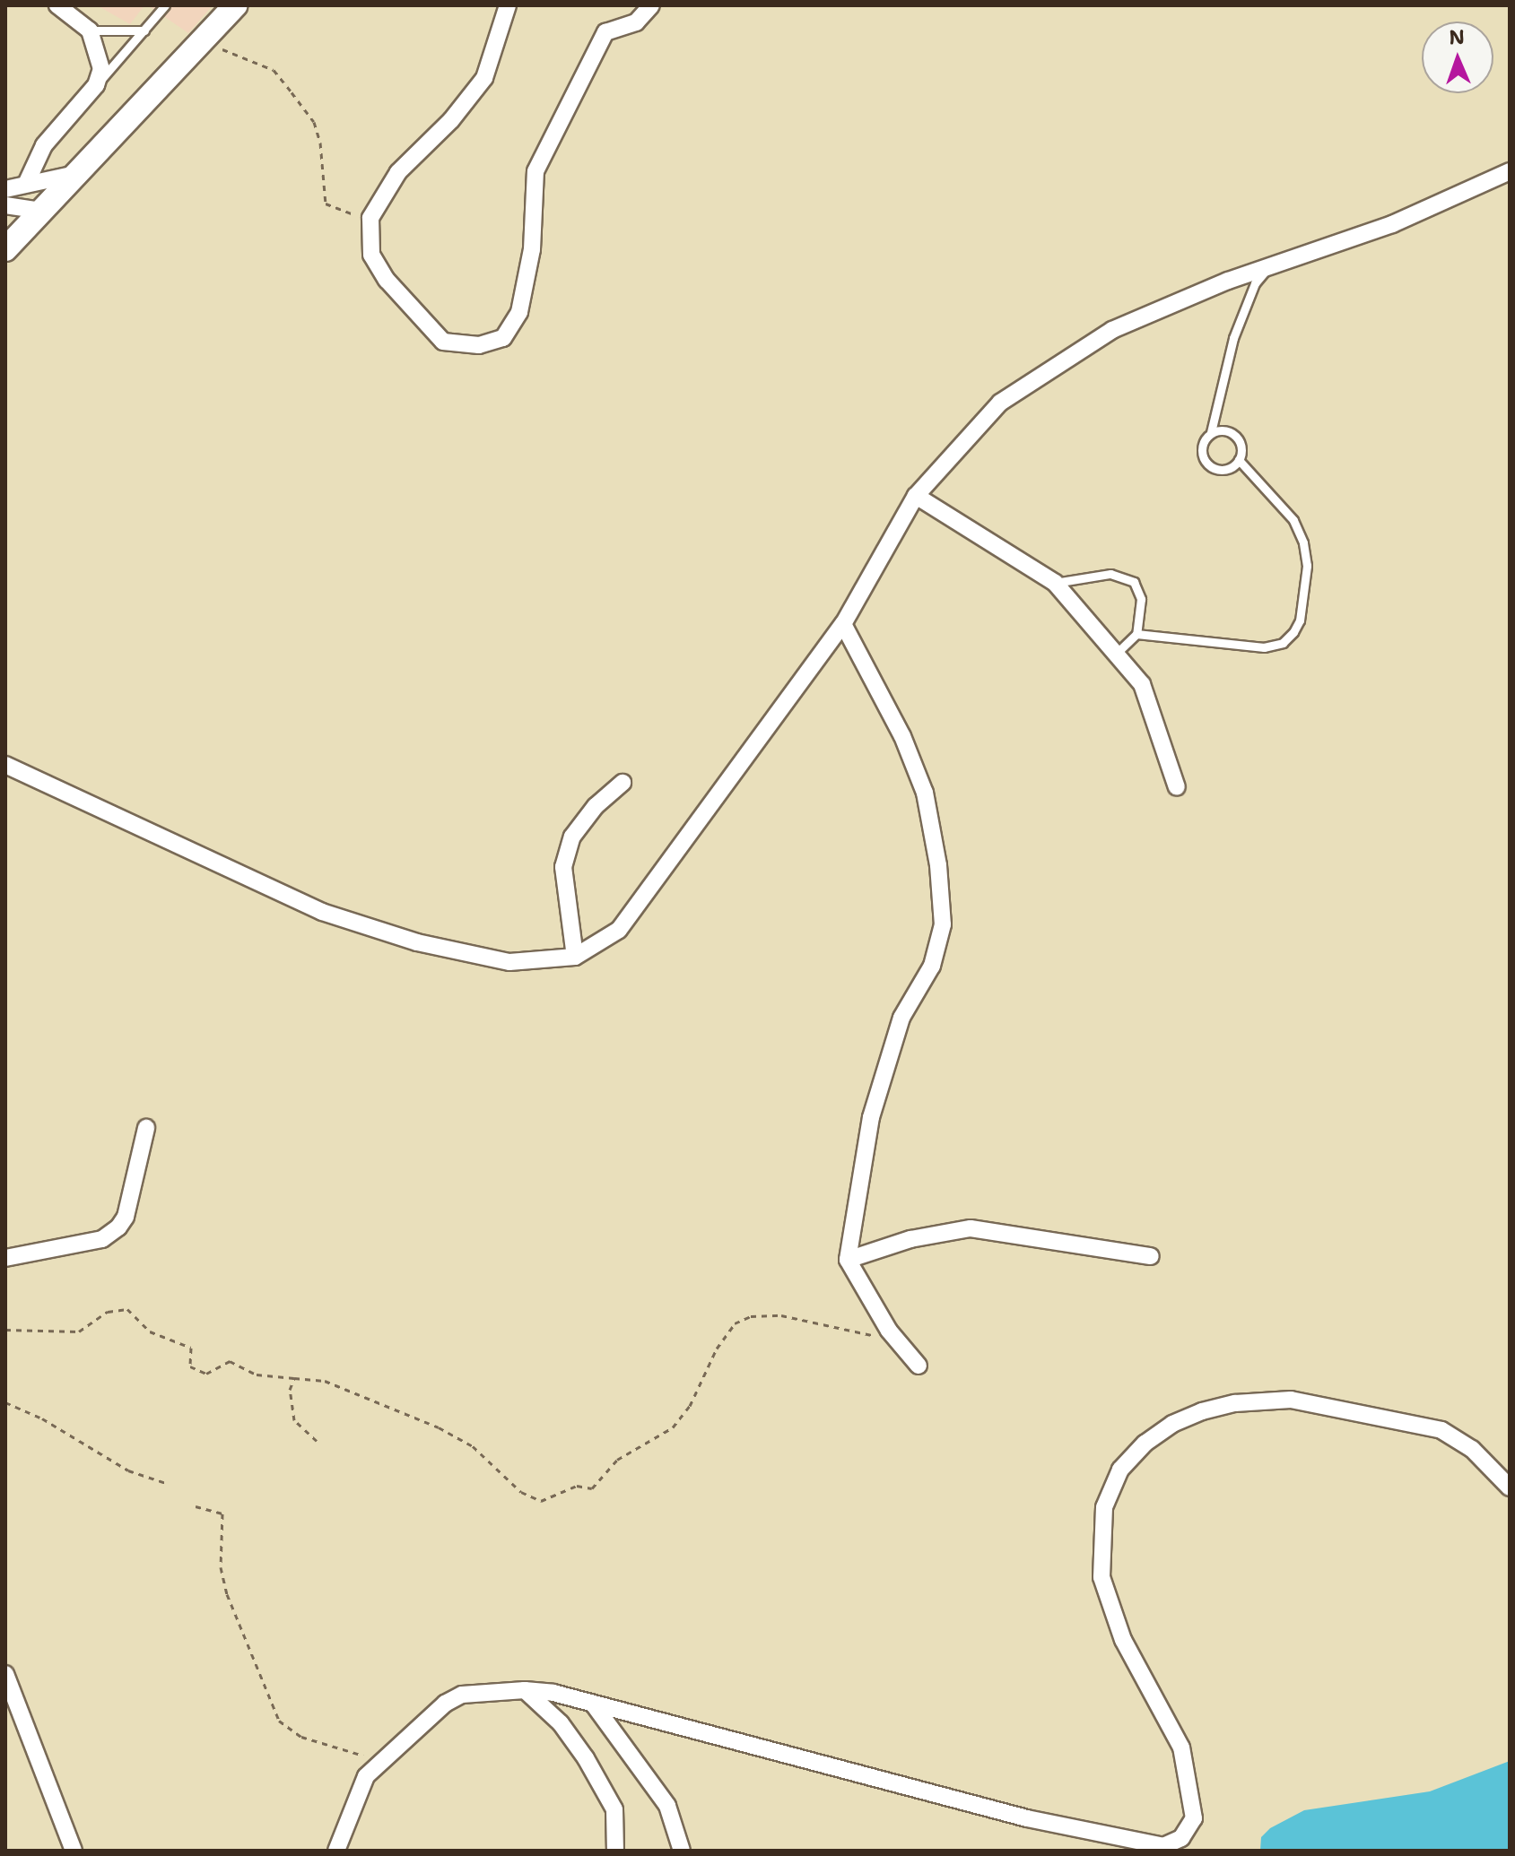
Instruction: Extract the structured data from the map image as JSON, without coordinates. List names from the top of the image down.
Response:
{
  "north": "top"
}
